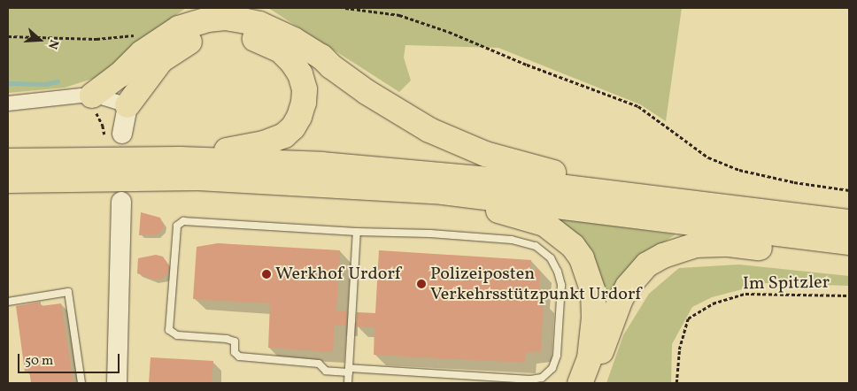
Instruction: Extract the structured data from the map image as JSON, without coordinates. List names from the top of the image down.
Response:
{
  "streets": {
    "path": ["Im Spitzler"]
  },
  "places": ["Werkhof Urdorf", "Polizeiposten Verkehrsstützpunkt Urdorf"],
  "scale_bar": "50 m",
  "north": "right"
}
